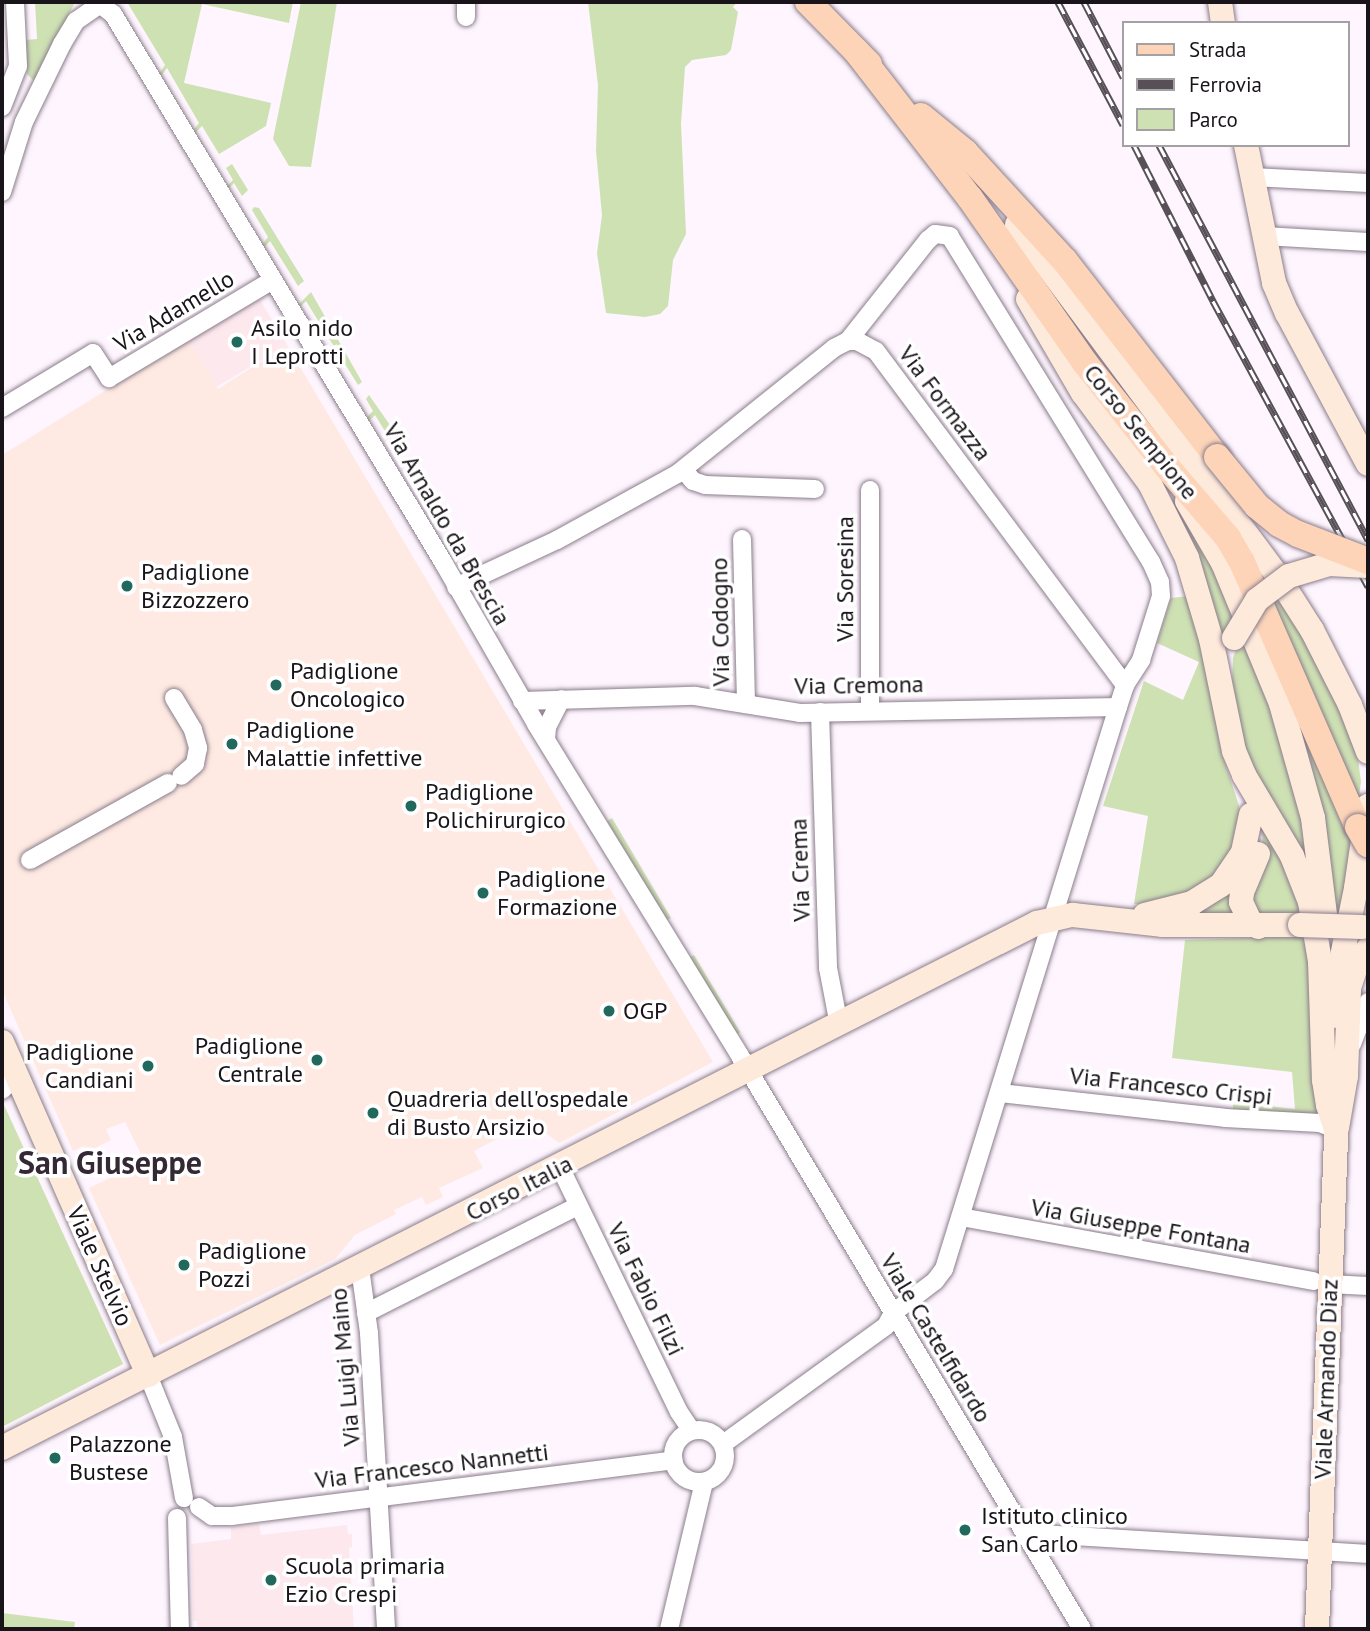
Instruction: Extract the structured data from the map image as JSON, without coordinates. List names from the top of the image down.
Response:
{
  "streets": {
    "main road": [
      "Corso Sempione",
      "Corso Italia",
      "Viale Stelvio",
      "Viale Armando Diaz"
    ],
    "street": [
      "Via Adamello",
      "Via Formazza",
      "Via Arnaldo da Brescia",
      "Via Soresina",
      "Via Codogno",
      "Via Cremona",
      "Via Crema",
      "Via Francesco Crispi",
      "Via Giuseppe Fontana",
      "Via Fabio Filzi",
      "Viale Castelfidardo",
      "Via Luigi Maino",
      "Via Francesco Nannetti"
    ]
  },
  "crossings": [
    ["Via Adamello", "Via Arnaldo da Brescia"],
    ["Via Arnaldo da Brescia", "Via Cremona"],
    ["Via Arnaldo da Brescia", "Corso Italia"],
    ["Via Arnaldo da Brescia", "Viale Castelfidardo"],
    ["Via Soresina", "Via Cremona"],
    ["Via Codogno", "Via Cremona"],
    ["Via Cremona", "Via Crema"],
    ["Via Crema", "Corso Italia"],
    ["Via Francesco Crispi", "Viale Armando Diaz"],
    ["Corso Italia", "Viale Stelvio"],
    ["Corso Italia", "Via Fabio Filzi"],
    ["Corso Italia", "Viale Castelfidardo"],
    ["Corso Italia", "Via Luigi Maino"],
    ["Via Giuseppe Fontana", "Viale Armando Diaz"],
    ["Via Fabio Filzi", "Via Francesco Nannetti"],
    ["Via Luigi Maino", "Via Francesco Nannetti"]
  ],
  "districts": ["San Giuseppe"],
  "places": [
    "Asilo nido I Leprotti",
    "Padiglione Bizzozzero",
    "Padiglione Oncologico",
    "Padiglione Malattie infettive",
    "Padiglione Polichirurgico",
    "Padiglione Formazione",
    "OGP",
    "Padiglione Centrale",
    "Padiglione Candiani",
    "Quadreria dell'ospedale di Busto Arsizio",
    "Padiglione Pozzi",
    "Palazzone Bustese",
    "Istituto clinico San Carlo",
    "Scuola primaria Ezio Crespi"
  ],
  "legend": ["Strada", "Ferrovia", "Parco"]
}
